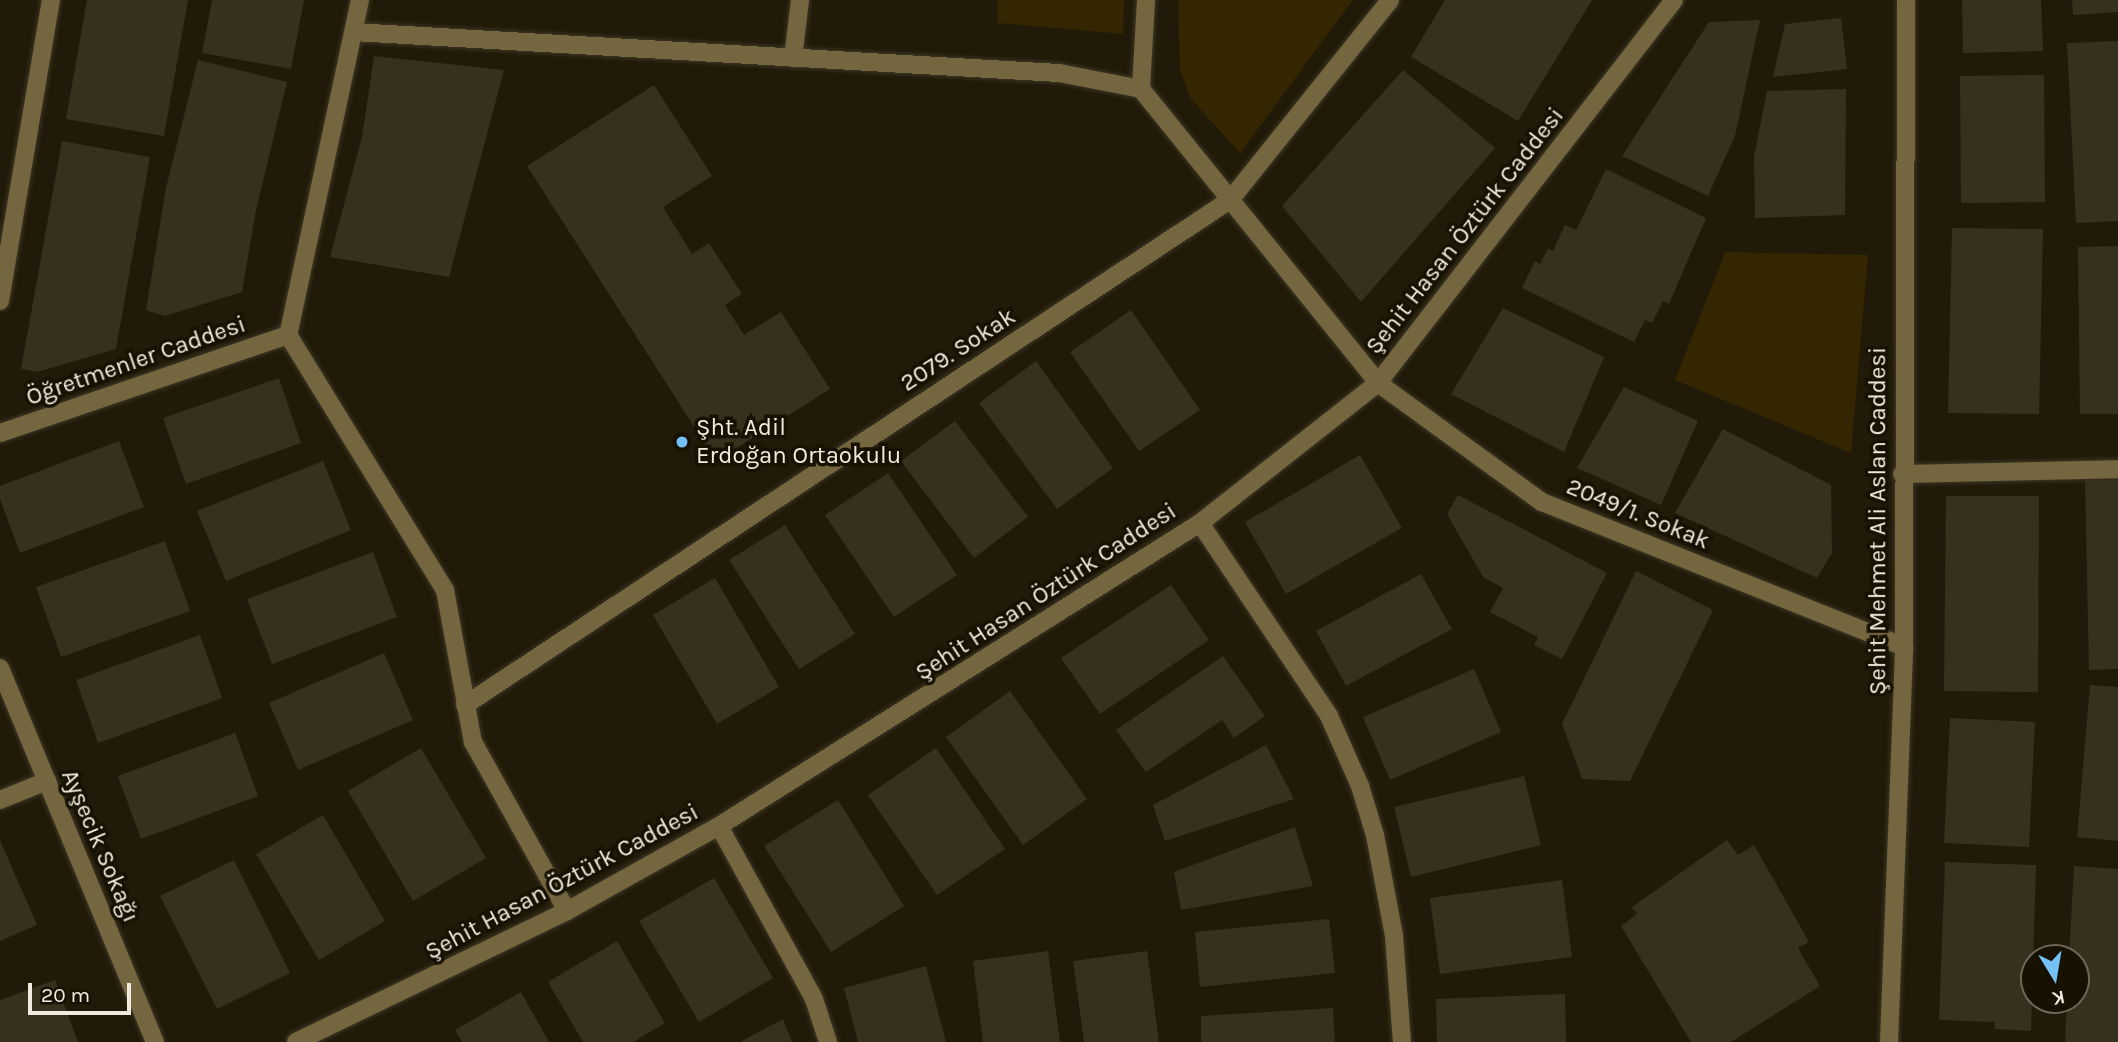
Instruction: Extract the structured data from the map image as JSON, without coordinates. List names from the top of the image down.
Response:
{
  "streets": {
    "street": [
      "Şehit Hasan Öztürk Caddesi",
      "2079. Sokak",
      "Öğretmenler Caddesi",
      "2049/1. Sokak",
      "Şehit Mehmet Ali Aslan Caddesi",
      "Ayşecik Sokağı"
    ]
  },
  "crossings": [
    ["Şehit Hasan Öztürk Caddesi", "2049/1. Sokak"],
    ["2079. Sokak", "2049/1. Sokak"],
    ["2049/1. Sokak", "Şehit Mehmet Ali Aslan Caddesi"]
  ],
  "places": ["Şht. Adil Erdoğan Ortaokulu"],
  "scale_bar": "20 m",
  "north": "bottom"
}
